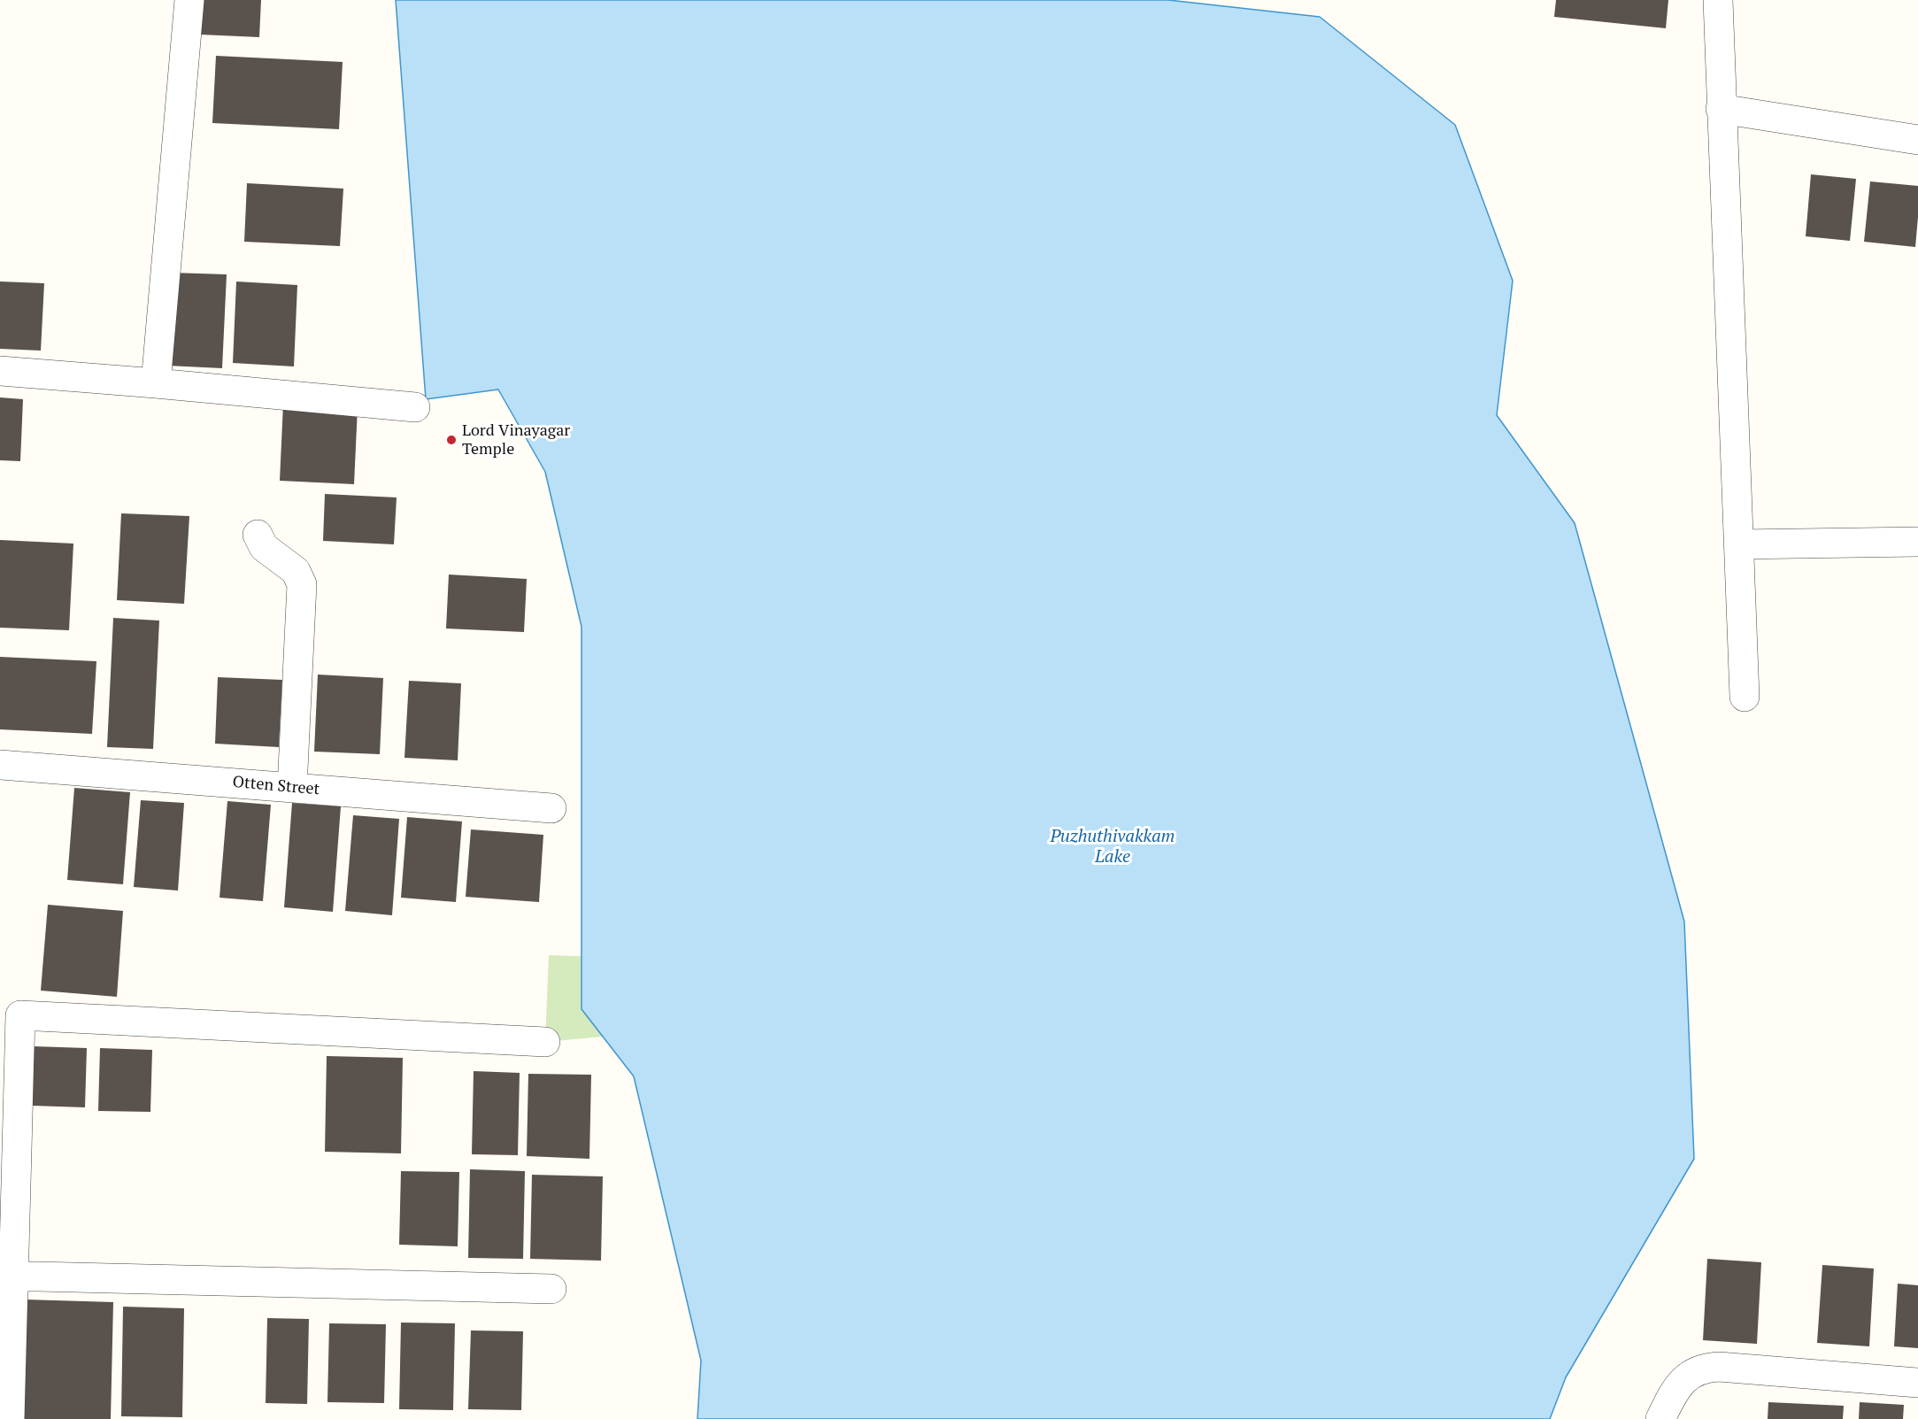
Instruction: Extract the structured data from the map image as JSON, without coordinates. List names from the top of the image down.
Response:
{
  "streets": {
    "street": ["Otten Street"]
  },
  "water": ["Puzhuthivakkam Lake"],
  "places": ["Lord Vinayagar Temple"]
}
